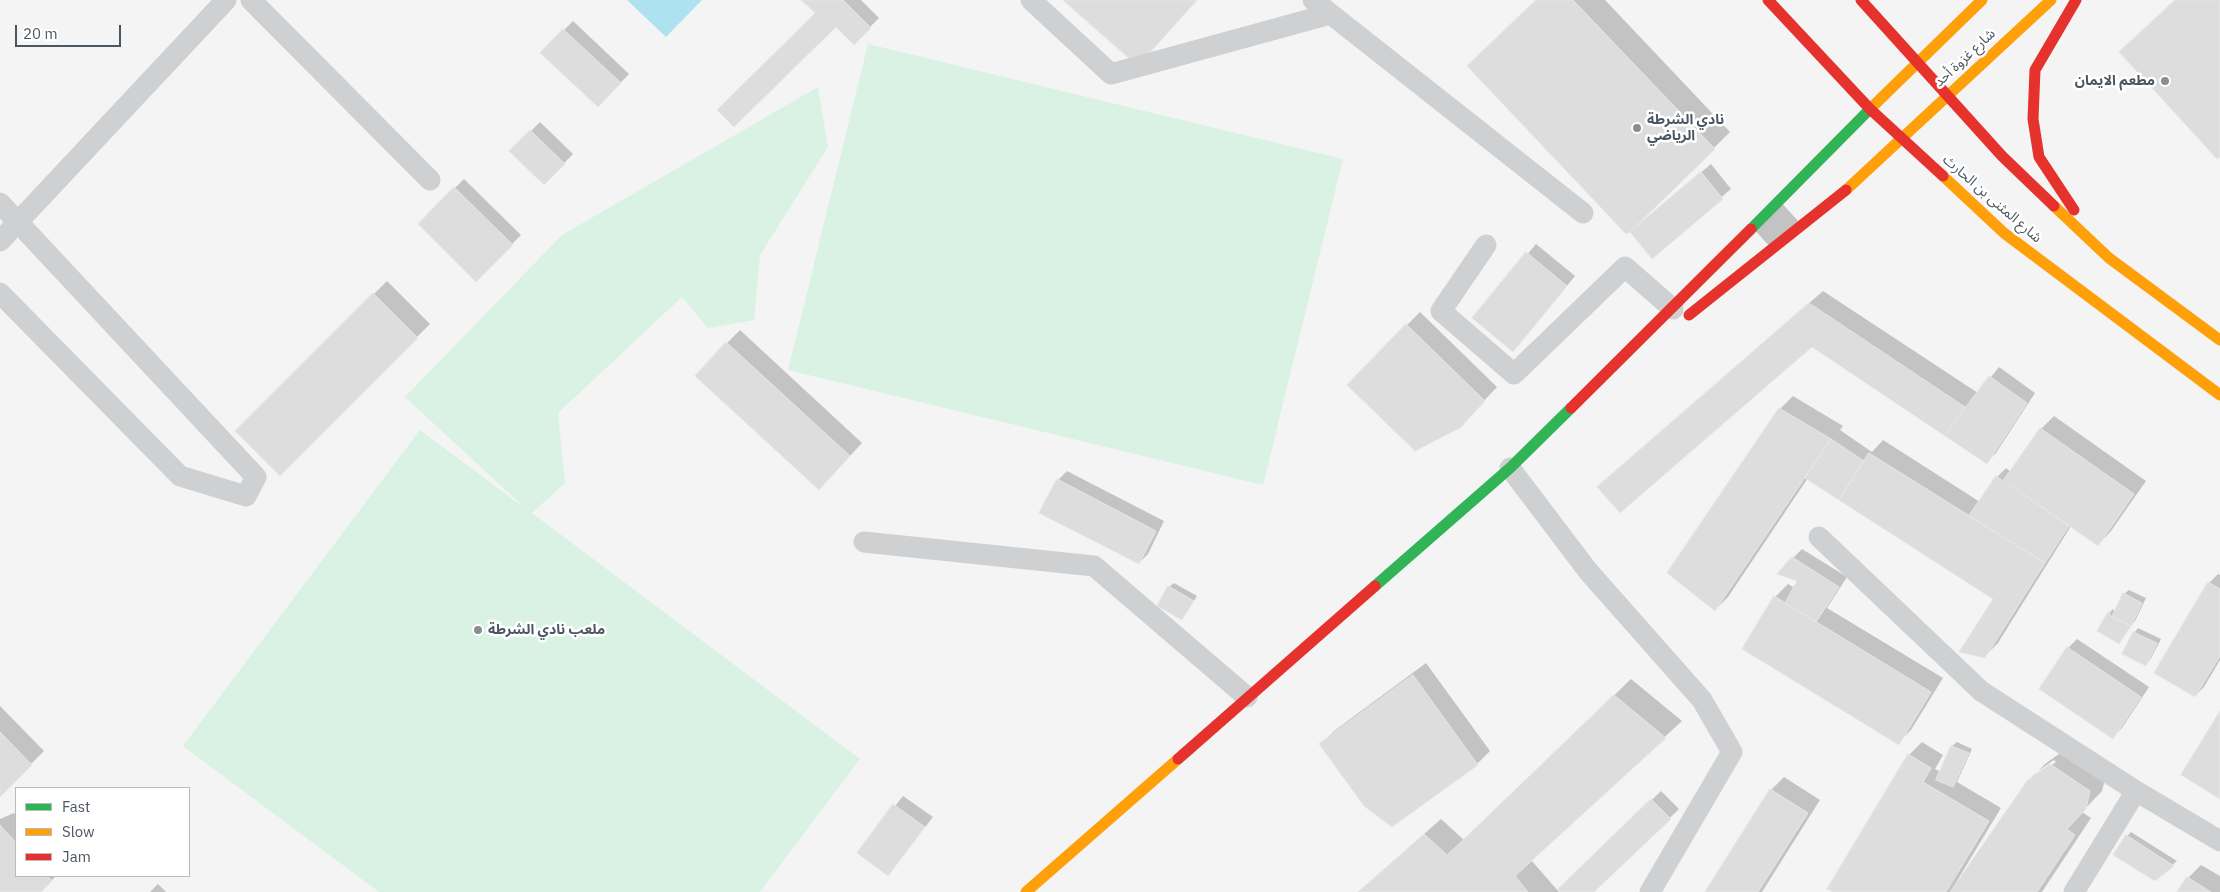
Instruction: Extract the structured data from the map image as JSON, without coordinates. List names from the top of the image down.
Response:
{
  "streets": {
    "main road": ["شارع غزوة أحد", "شارع المثنى بن الحارث"]
  },
  "crossings": [
    ["شارع غزوة أحد", "شارع المثنى بن الحارث"]
  ],
  "places": ["مطعم الايمان", "نادي الشرطة الرياضي", "ملعب نادي الشرطة"],
  "legend": ["Fast", "Slow", "Jam"],
  "scale_bar": "20 m"
}
